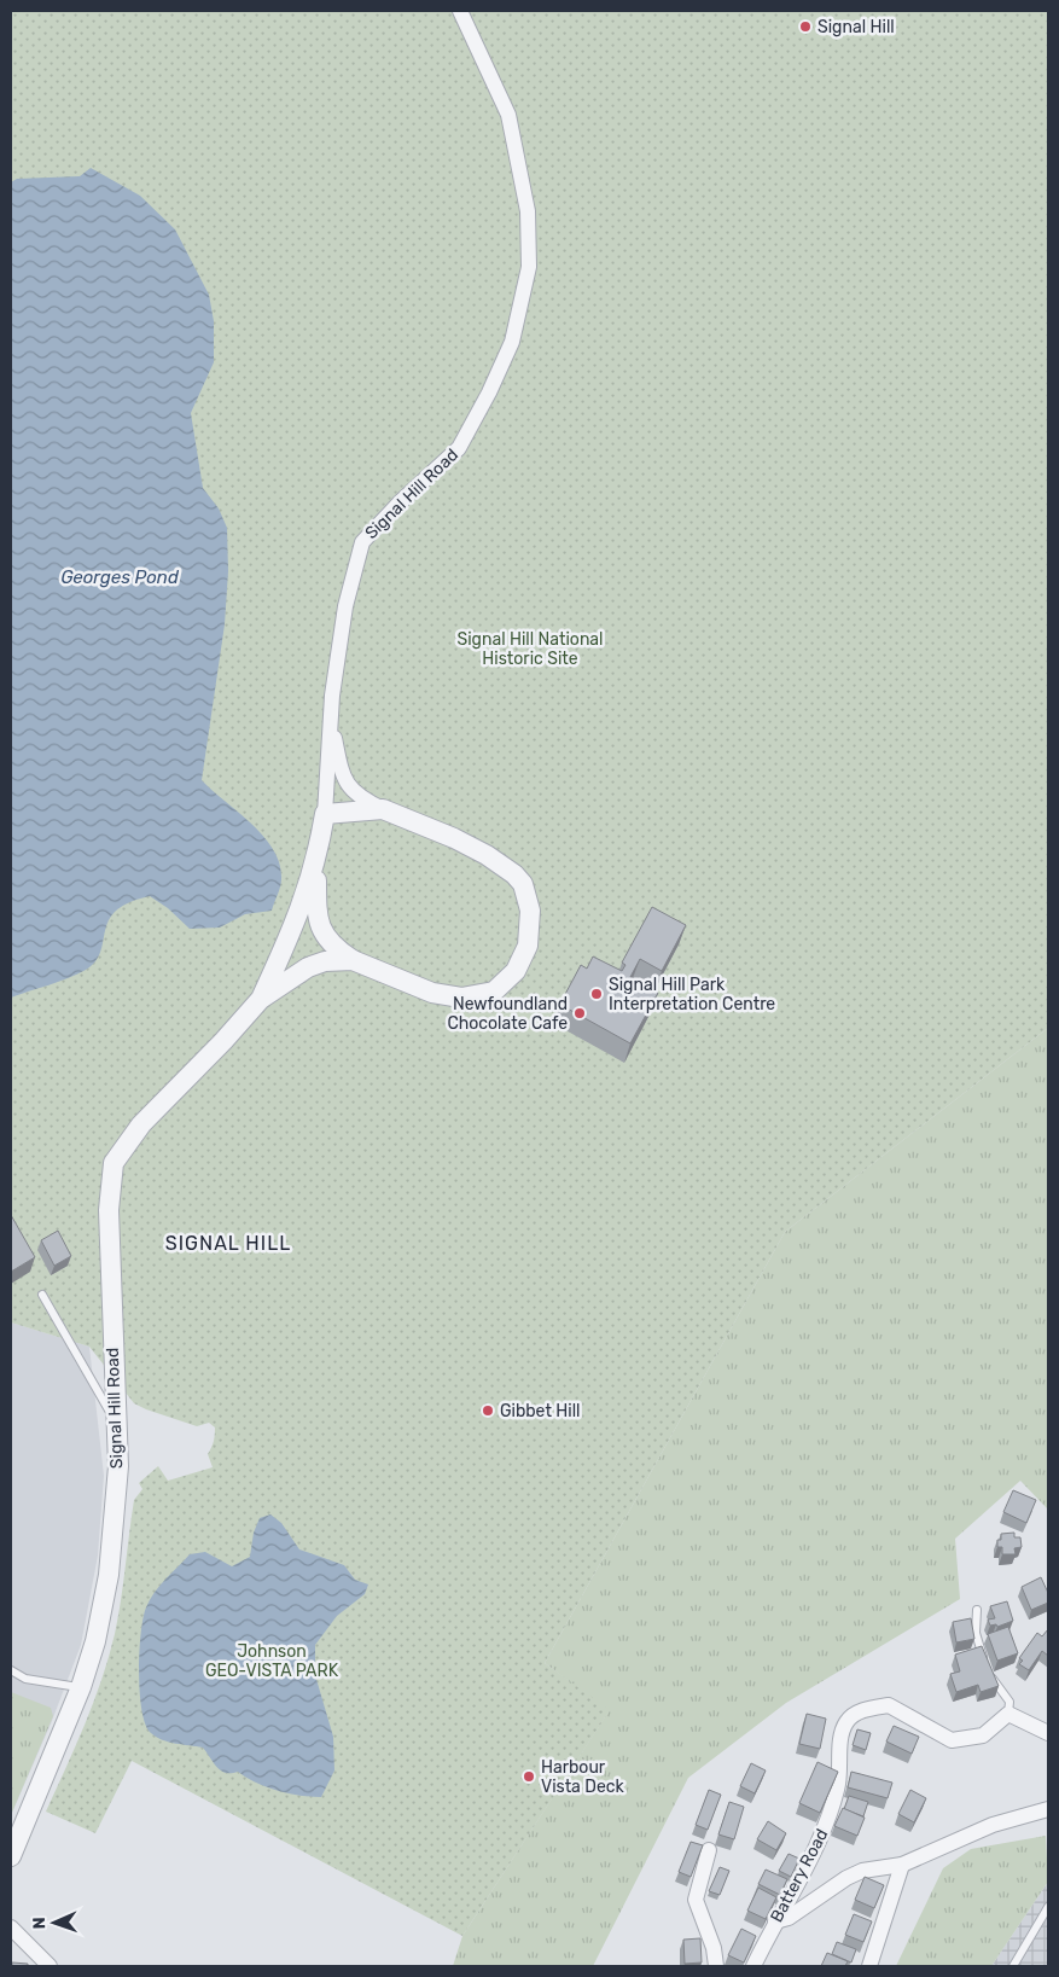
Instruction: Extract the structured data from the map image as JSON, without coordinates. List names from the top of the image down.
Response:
{
  "streets": {
    "street": ["Signal Hill Road", "Battery Road"]
  },
  "districts": ["SIGNAL HILL"],
  "water": ["Georges Pond"],
  "parks": ["Signal Hill National Historic Site", "Johnson GEO-VISTA PARK"],
  "places": [
    "Signal Hill",
    "Signal Hill Park Interpretation Centre",
    "Newfoundland Chocolate Cafe",
    "Gibbet Hill",
    "Harbour Vista Deck"
  ],
  "north": "left"
}
